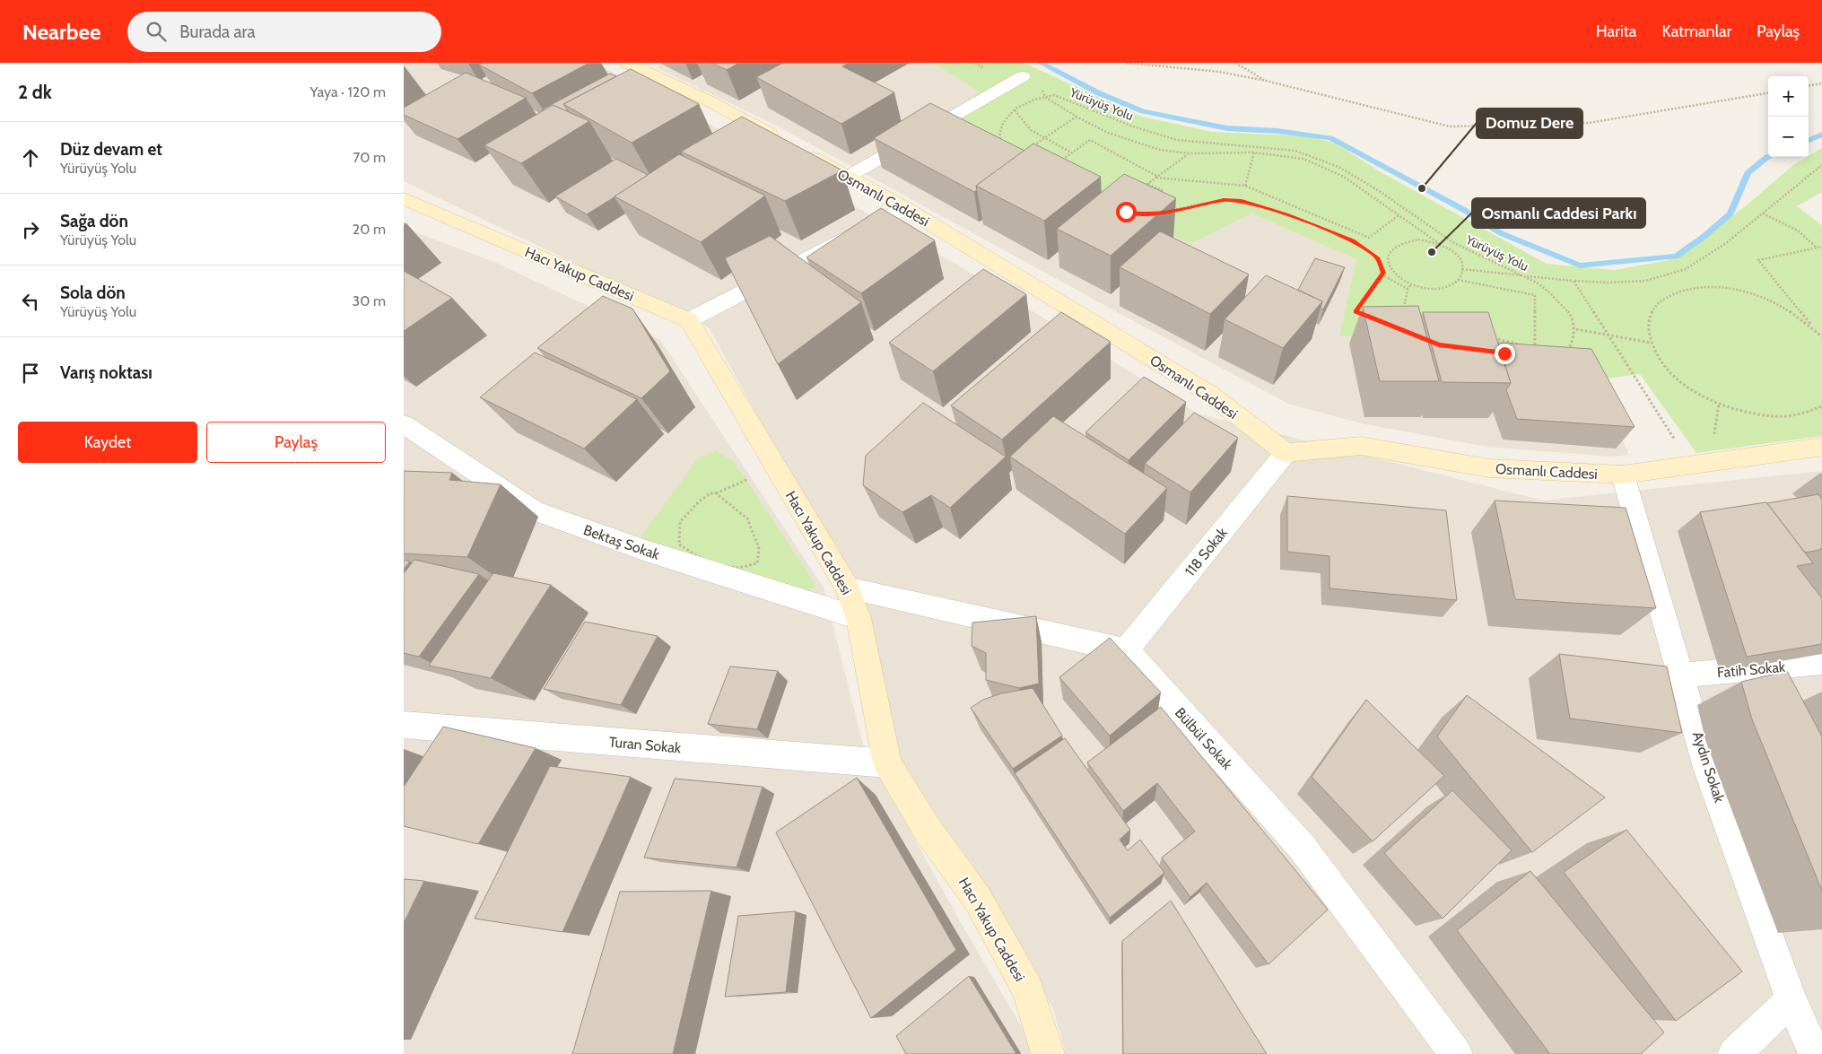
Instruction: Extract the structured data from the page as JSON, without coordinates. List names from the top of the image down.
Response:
{
  "streets": {
    "street": [
      "Osmanlı Caddesi",
      "Hacı Yakup Caddesi",
      "Bektaş Sokak",
      "118 Sokak",
      "Fatih Sokak",
      "Bülbül Sokak",
      "Turan Sokak",
      "Aydın Sokak"
    ],
    "path": ["Yürüyüş Yolu"]
  },
  "crossings": [
    ["Osmanlı Caddesi", "118 Sokak"],
    ["Osmanlı Caddesi", "Aydın Sokak"],
    ["Hacı Yakup Caddesi", "Bektaş Sokak"],
    ["Hacı Yakup Caddesi", "Turan Sokak"],
    ["118 Sokak", "Bülbül Sokak"],
    ["Fatih Sokak", "Aydın Sokak"]
  ],
  "places": ["Domuz Dere", "Osmanlı Caddesi Parkı"],
  "page": {
    "header": "Nearbee",
    "search": "Burada ara",
    "nav": ["Harita", "Katmanlar", "Paylaş"],
    "heading": ["2 dk", "Yaya · 120 m"],
    "map_buttons": ["+", "−"],
    "list": [
      ["Düz devam et", "Yürüyüş Yolu", "70 m"],
      ["Sağa dön", "Yürüyüş Yolu", "20 m"],
      ["Sola dön", "Yürüyüş Yolu", "30 m"],
      "Varış noktası"
    ],
    "buttons": ["Kaydet", "Paylaş"]
  }
}
